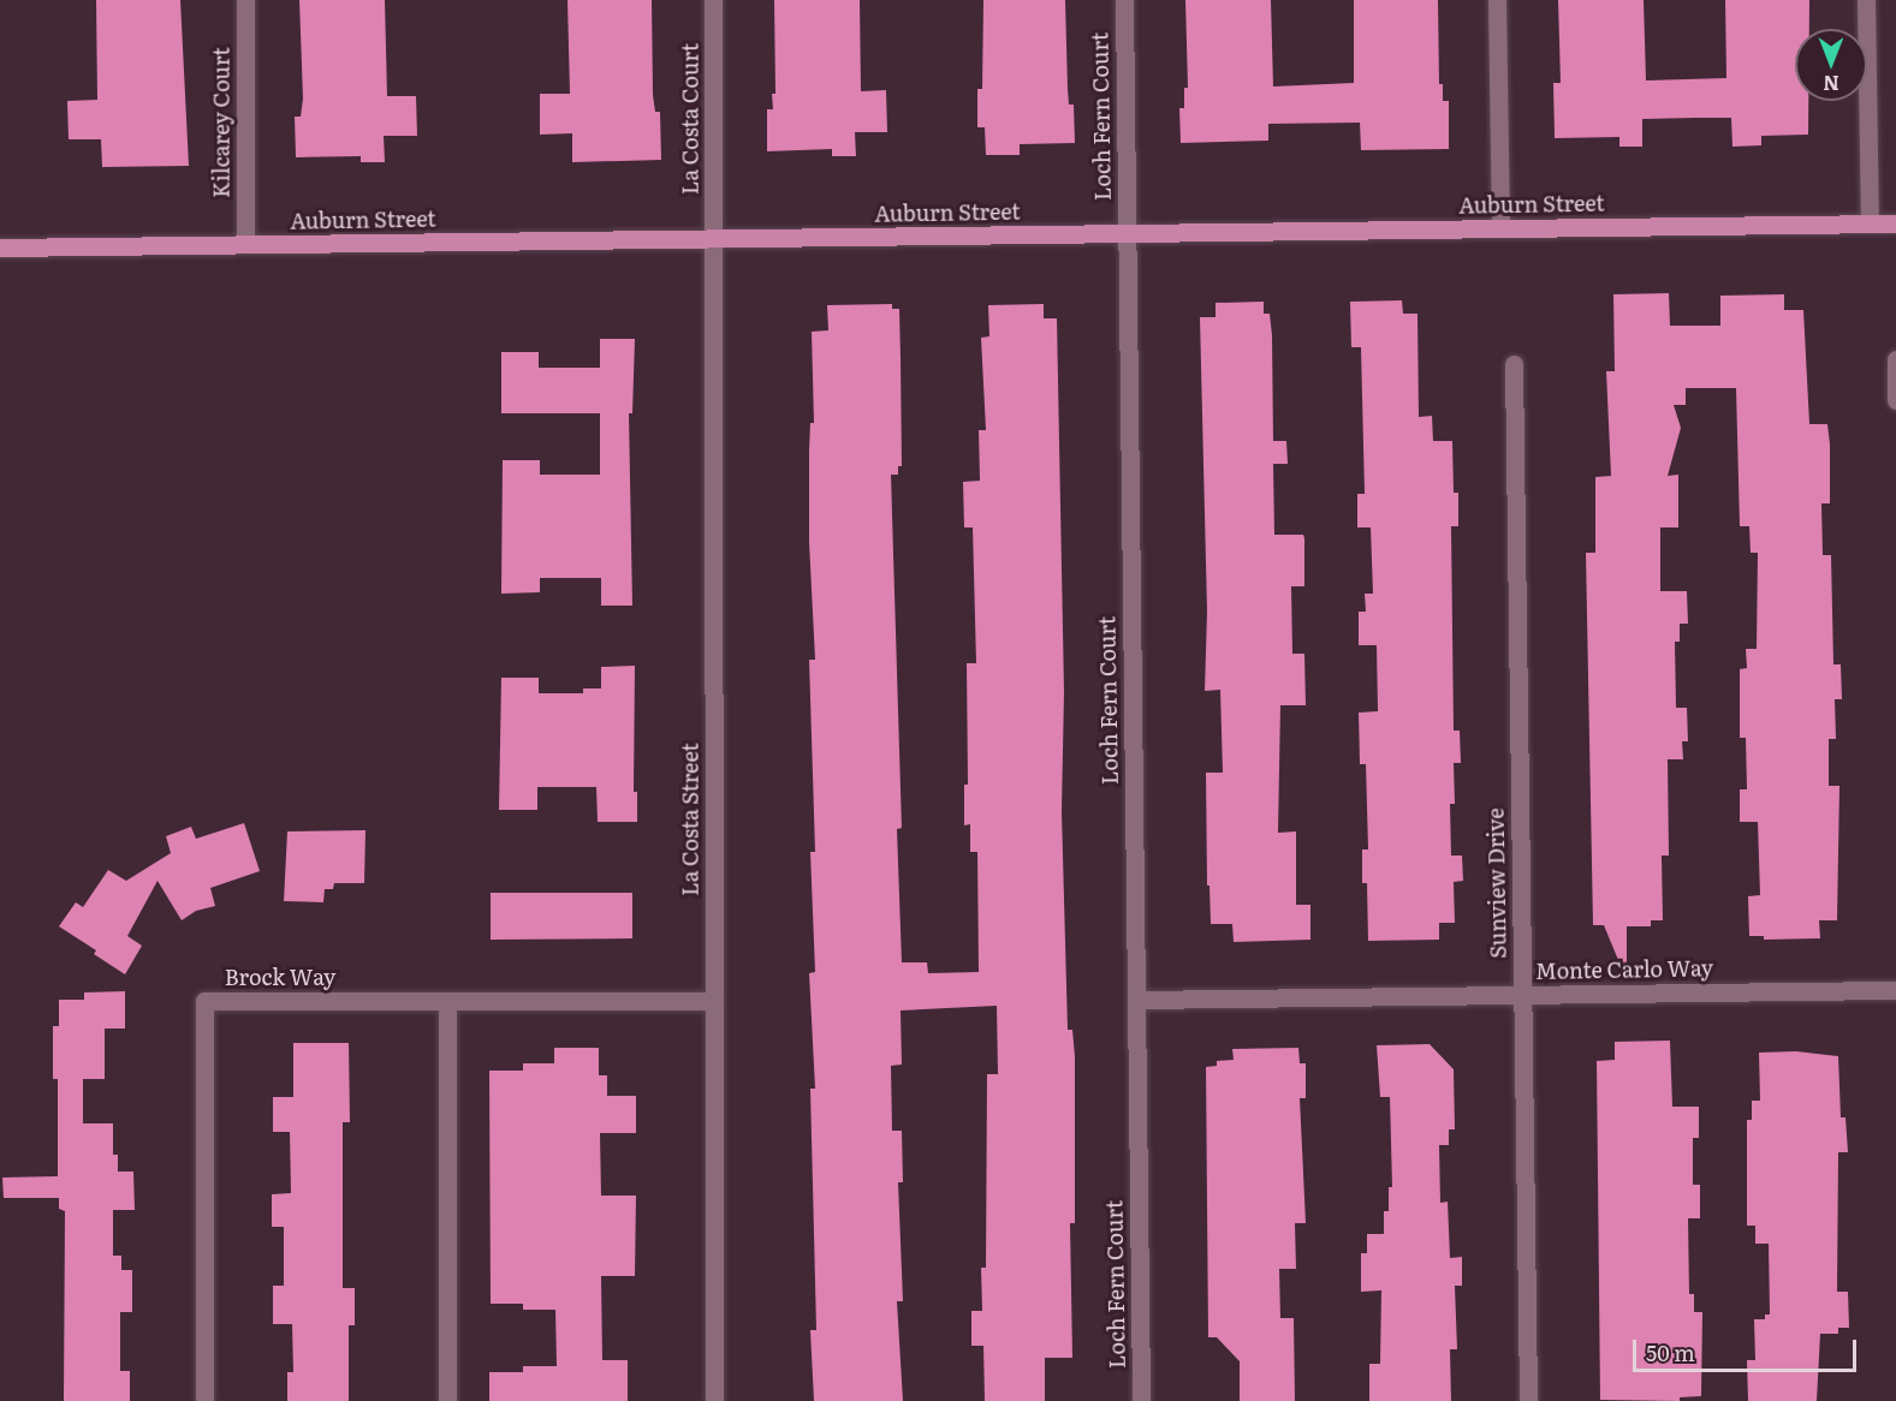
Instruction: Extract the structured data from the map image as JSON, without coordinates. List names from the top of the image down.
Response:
{
  "streets": {
    "main road": ["Auburn Street"],
    "street": [
      "Loch Fern Court",
      "La Costa Court",
      "Kilcarey Court",
      "La Costa Street",
      "Sunview Drive",
      "Monte Carlo Way",
      "Brock Way"
    ]
  },
  "crossings": [
    ["Loch Fern Court", "Auburn Street"],
    ["Loch Fern Court", "Monte Carlo Way"],
    ["La Costa Court", "Auburn Street"],
    ["La Costa Court", "La Costa Street"],
    ["Kilcarey Court", "Auburn Street"],
    ["Auburn Street", "La Costa Street"],
    ["La Costa Street", "Brock Way"],
    ["Sunview Drive", "Monte Carlo Way"]
  ],
  "scale_bar": "50 m",
  "north": "bottom"
}
